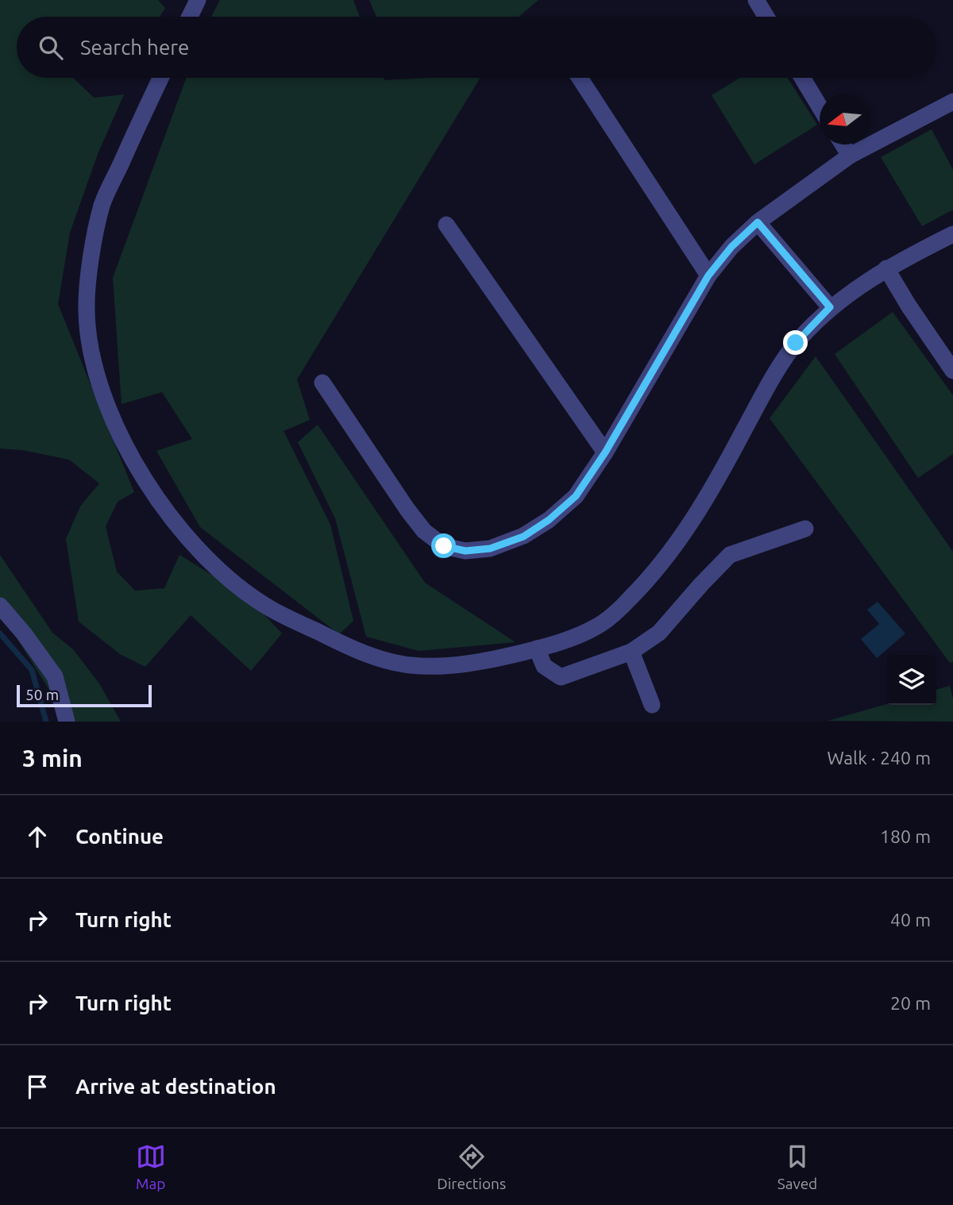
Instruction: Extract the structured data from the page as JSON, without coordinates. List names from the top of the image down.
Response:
{
  "scale_bar": "50 m",
  "north": "left",
  "page": {
    "search": "Search here",
    "scale": "50 m",
    "heading": ["3 min", "Walk · 240 m"],
    "list": [
      ["Continue", "180 m"],
      ["Turn right", "40 m"],
      ["Turn right", "20 m"],
      "Arrive at destination"
    ],
    "nav": ["Map", "Directions", "Saved"]
  }
}
